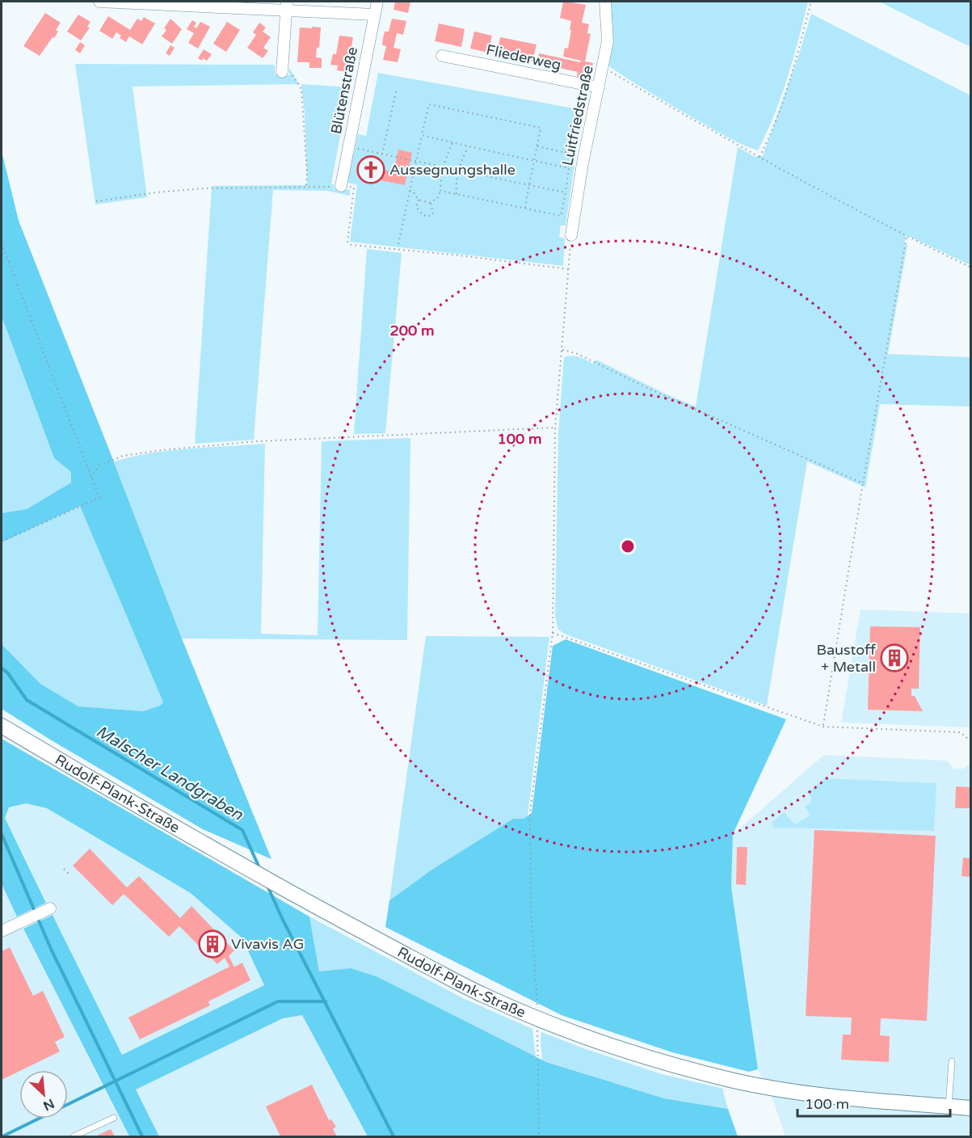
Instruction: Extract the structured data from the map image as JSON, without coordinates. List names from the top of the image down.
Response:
{
  "streets": {
    "main road": ["Rudolf-Plank-Straße"],
    "street": ["Fliederweg", "Blütenstraße", "Luitfriedstraße"]
  },
  "crossings": [
    ["Fliederweg", "Luitfriedstraße"]
  ],
  "water": ["Malscher Landgraben"],
  "places": {
    "church": ["Aussegnungshalle"],
    "building": ["Baustoff + Metall", "Vivavis AG"]
  },
  "scale_bar": "100 m",
  "north": "bottom right",
  "rings": ["200 m", "100 m"]
}
